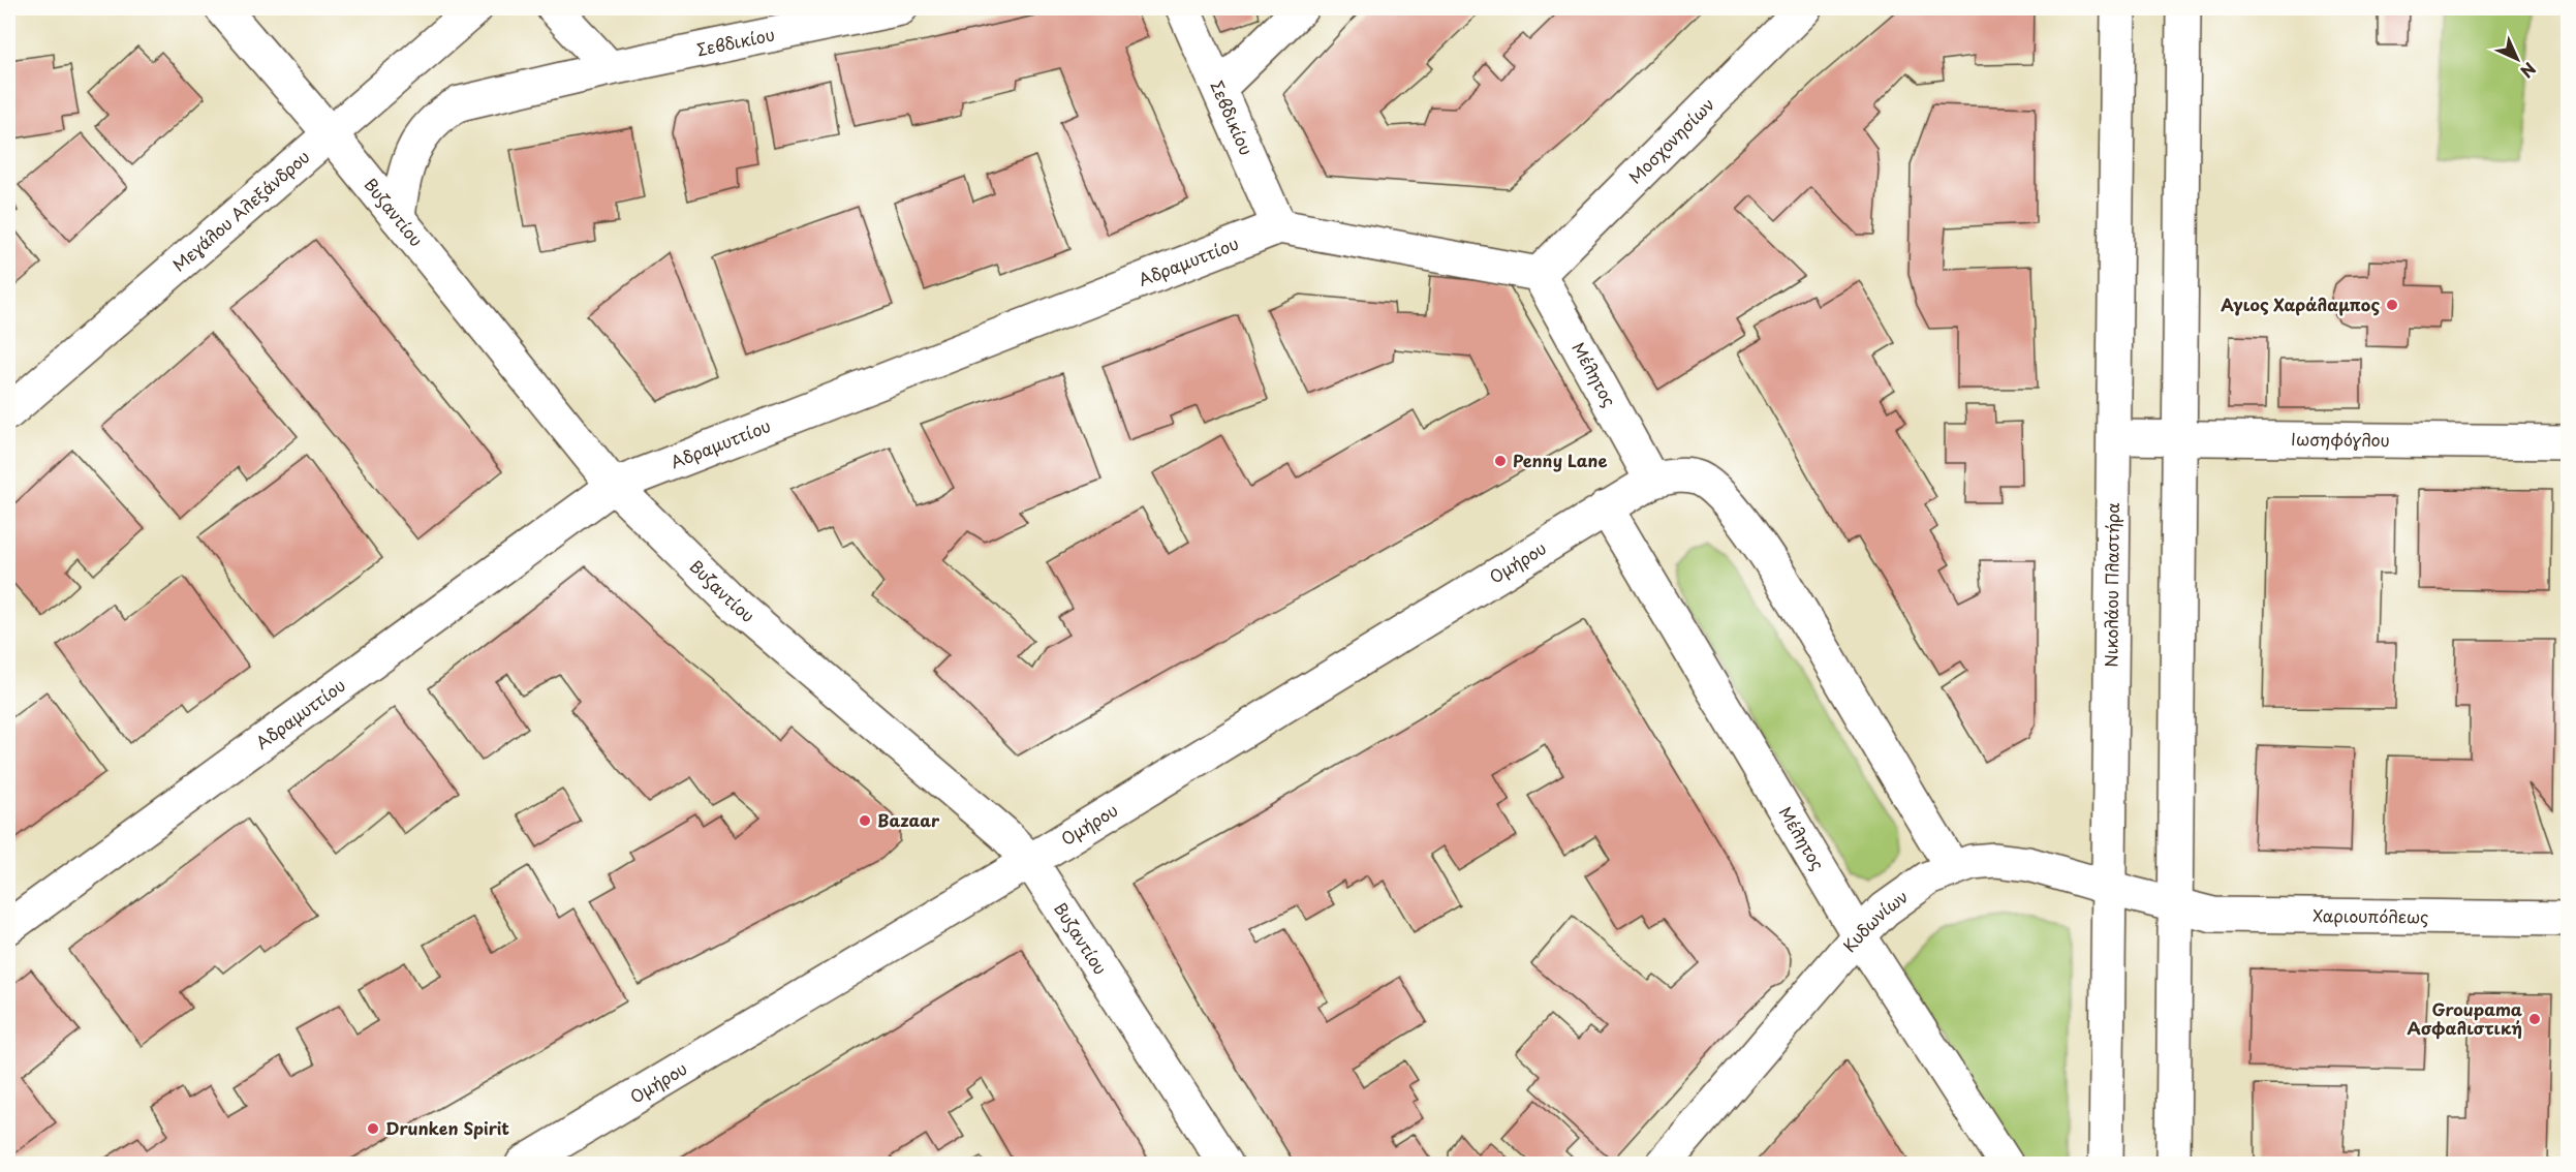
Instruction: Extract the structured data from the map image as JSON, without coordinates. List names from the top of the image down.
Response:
{
  "streets": {
    "street": [
      "Σεβδικίου",
      "Μοσχονησίων",
      "Μεγάλου Αλεξάνδρου",
      "Βυζαντίου",
      "Αδραμυττίου",
      "Μέλητος",
      "Ιωσηφόγλου",
      "Ομήρου",
      "Νικολάου Πλαστήρα",
      "Χαριουπόλεως",
      "Κυδωνίων"
    ]
  },
  "crossings": [
    ["Σεβδικίου", "Βυζαντίου"],
    ["Σεβδικίου", "Αδραμυττίου"],
    ["Μοσχονησίων", "Μέλητος"],
    ["Μεγάλου Αλεξάνδρου", "Βυζαντίου"],
    ["Βυζαντίου", "Αδραμυττίου"],
    ["Βυζαντίου", "Ομήρου"],
    ["Μέλητος", "Ομήρου"],
    ["Μέλητος", "Κυδωνίων"],
    ["Ιωσηφόγλου", "Νικολάου Πλαστήρα"],
    ["Νικολάου Πλαστήρα", "Κυδωνίων"],
    ["Χαριουπόλεως", "Κυδωνίων"]
  ],
  "places": [
    "Αγιος Χαράλαμπος",
    "Penny Lane",
    "Bazaar",
    "Groupama Ασφαλιστική",
    "Drunken Spirit"
  ],
  "north": "bottom right"
}
